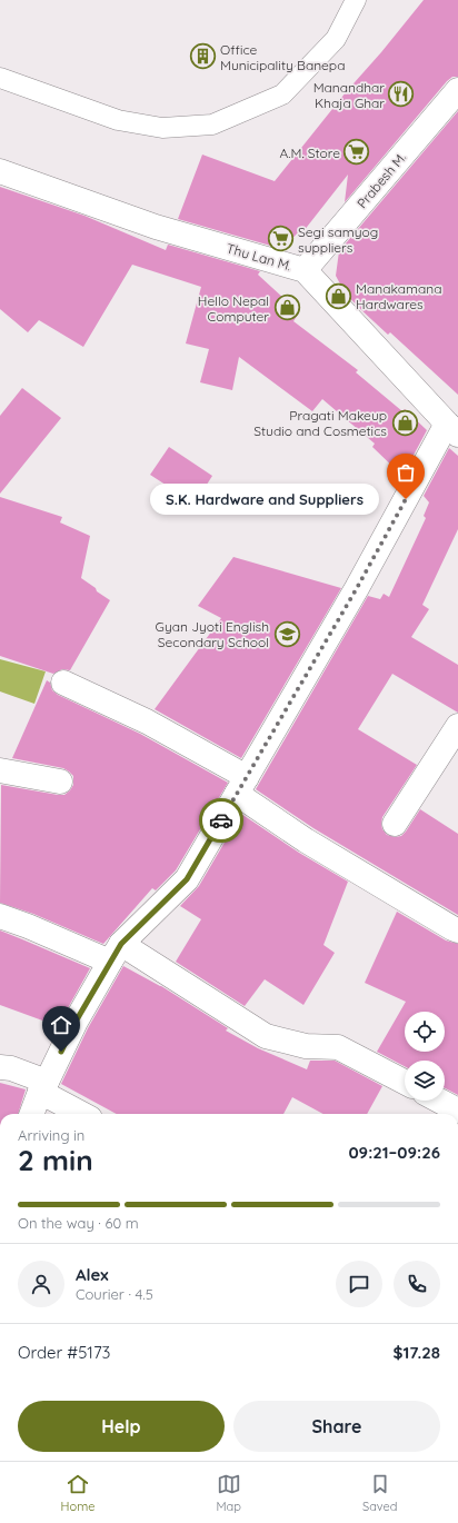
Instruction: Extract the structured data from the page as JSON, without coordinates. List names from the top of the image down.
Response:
{
  "streets": {
    "street": ["Prabesh M.", "Thu Lan M."]
  },
  "crossings": [
    ["Prabesh M.", "Thu Lan M."]
  ],
  "places": {
    "building": ["Office Municipality Banepa"],
    "restaurant": ["Manandhar Khaja Ghar"],
    "supermarket": ["A.M. Store", "Segi samyog suppliers"],
    "shop": ["Manakamana Hardwares", "Hello Nepal Computer", "Pragati Makeup Studio and Cosmetics"],
    "other": ["S.K. Hardware and Suppliers"],
    "school or university": ["Gyan Jyoti English Secondary School"]
  },
  "page": {
    "bubble": "S.K. Hardware and Suppliers",
    "heading": ["2 min", "Arriving in", "09:21–09:26"],
    "panel": [
      "Alex",
      "Courier · 4.5",
      "Order #5173",
      "$17.28"
    ],
    "bar": "On the way · 60 m",
    "buttons": ["Help", "Share"],
    "tabs": ["Home", "Map", "Saved"]
  }
}
